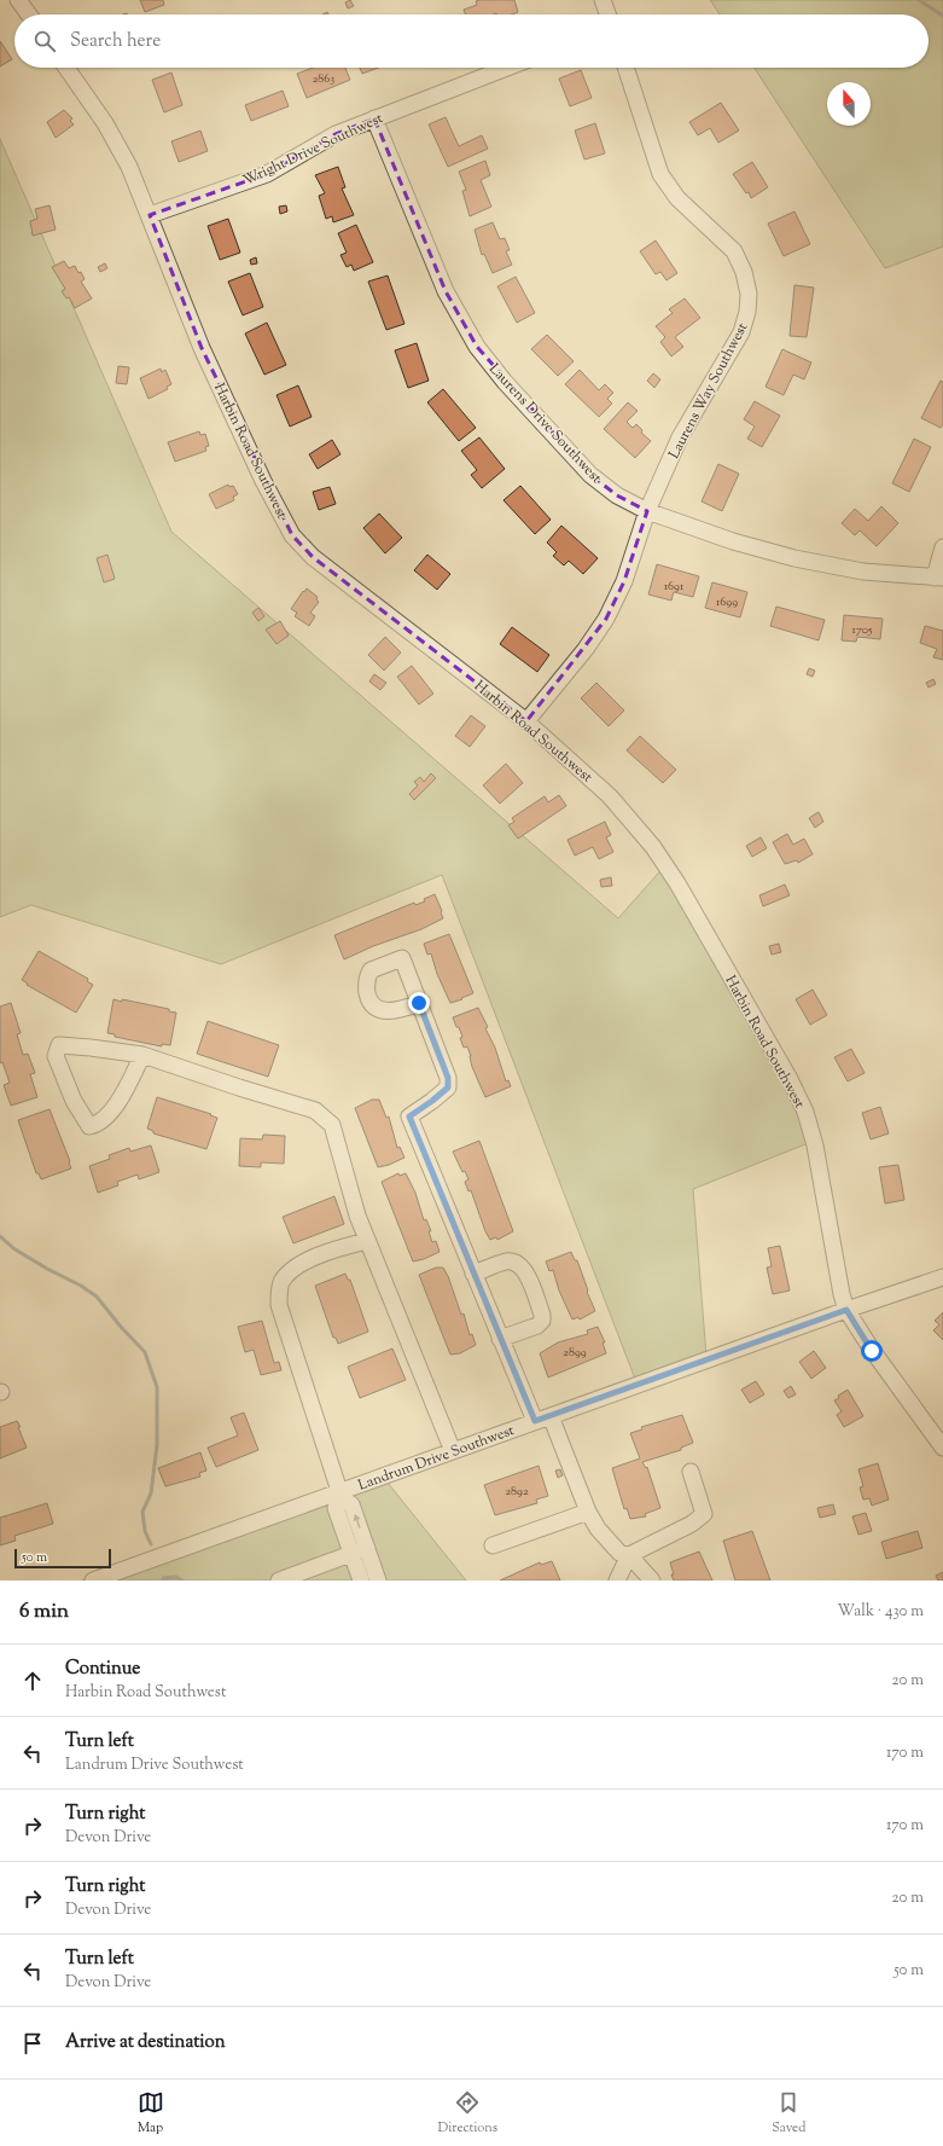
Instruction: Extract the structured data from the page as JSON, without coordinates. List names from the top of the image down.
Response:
{
  "streets": {
    "street": [
      "Wright Drive Southwest",
      "Laurens Way Southwest",
      "Laurens Drive Southwest",
      "Harbin Road Southwest",
      "Landrum Drive Southwest"
    ]
  },
  "crossings": [
    ["Wright Drive Southwest", "Laurens Drive Southwest"],
    ["Wright Drive Southwest", "Harbin Road Southwest"],
    ["Laurens Way Southwest", "Laurens Drive Southwest"],
    ["Laurens Way Southwest", "Harbin Road Southwest"],
    ["Harbin Road Southwest", "Landrum Drive Southwest"]
  ],
  "house_numbers": [
    "2863",
    "1691",
    "1699",
    "1705",
    "2899",
    "2892"
  ],
  "scale_bar": "50 m",
  "north": "top",
  "page": {
    "search": "Search here",
    "scale": "50 m",
    "heading": ["6 min", "Walk · 430 m"],
    "list": [
      ["Continue", "Harbin Road Southwest", "20 m"],
      ["Turn left", "Landrum Drive Southwest", "170 m"],
      ["Turn right", "Devon Drive", "170 m"],
      ["Turn right", "Devon Drive", "20 m"],
      ["Turn left", "Devon Drive", "50 m"],
      "Arrive at destination"
    ],
    "nav": ["Map", "Directions", "Saved"]
  }
}
